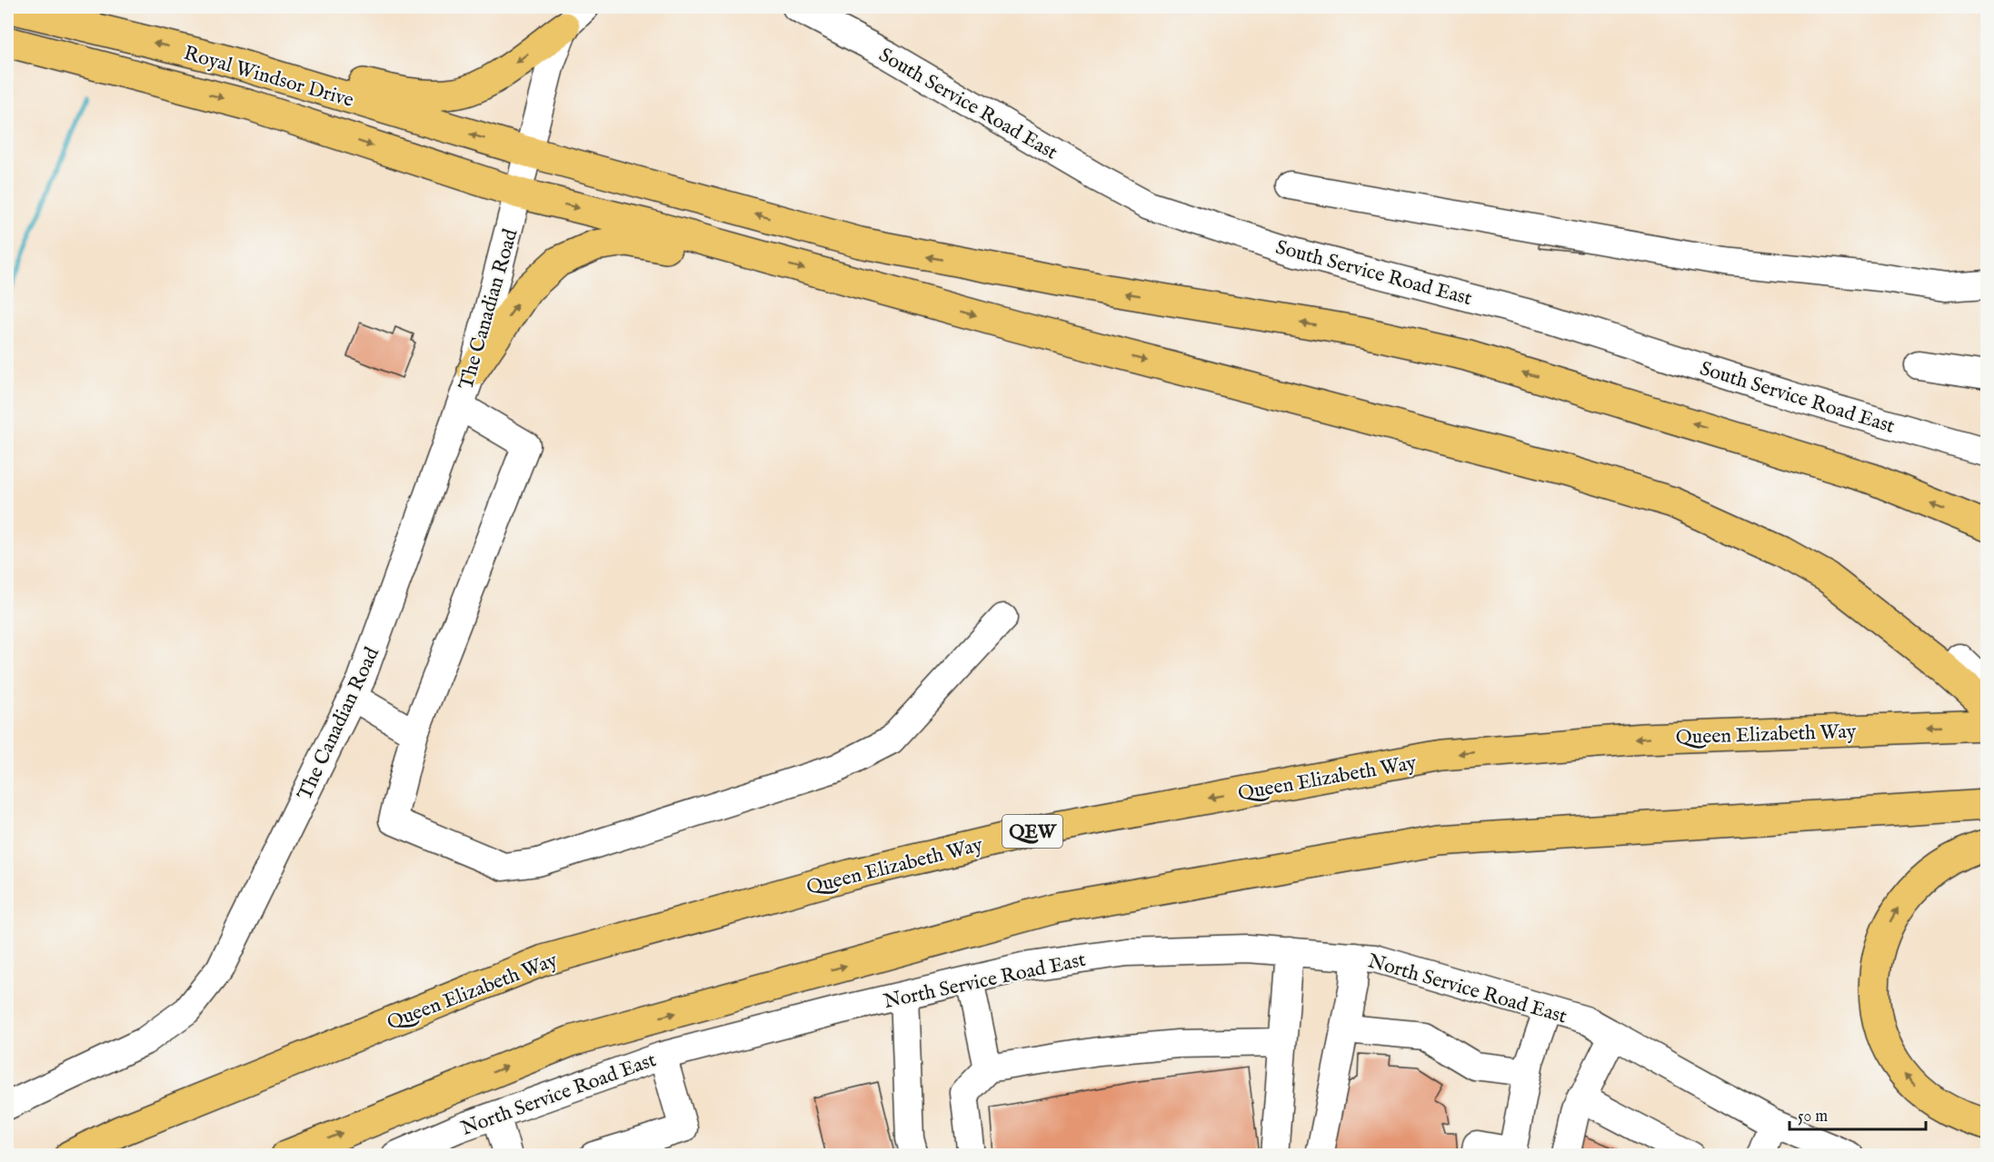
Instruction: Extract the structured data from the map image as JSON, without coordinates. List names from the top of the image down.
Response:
{
  "streets": {
    "main road": ["Royal Windsor Drive", "Queen Elizabeth Way", "QEW"],
    "street": ["South Service Road East", "The Canadian Road", "North Service Road East"]
  },
  "crossings": [
    ["Royal Windsor Drive", "The Canadian Road"]
  ],
  "scale_bar": "50 m"
}
